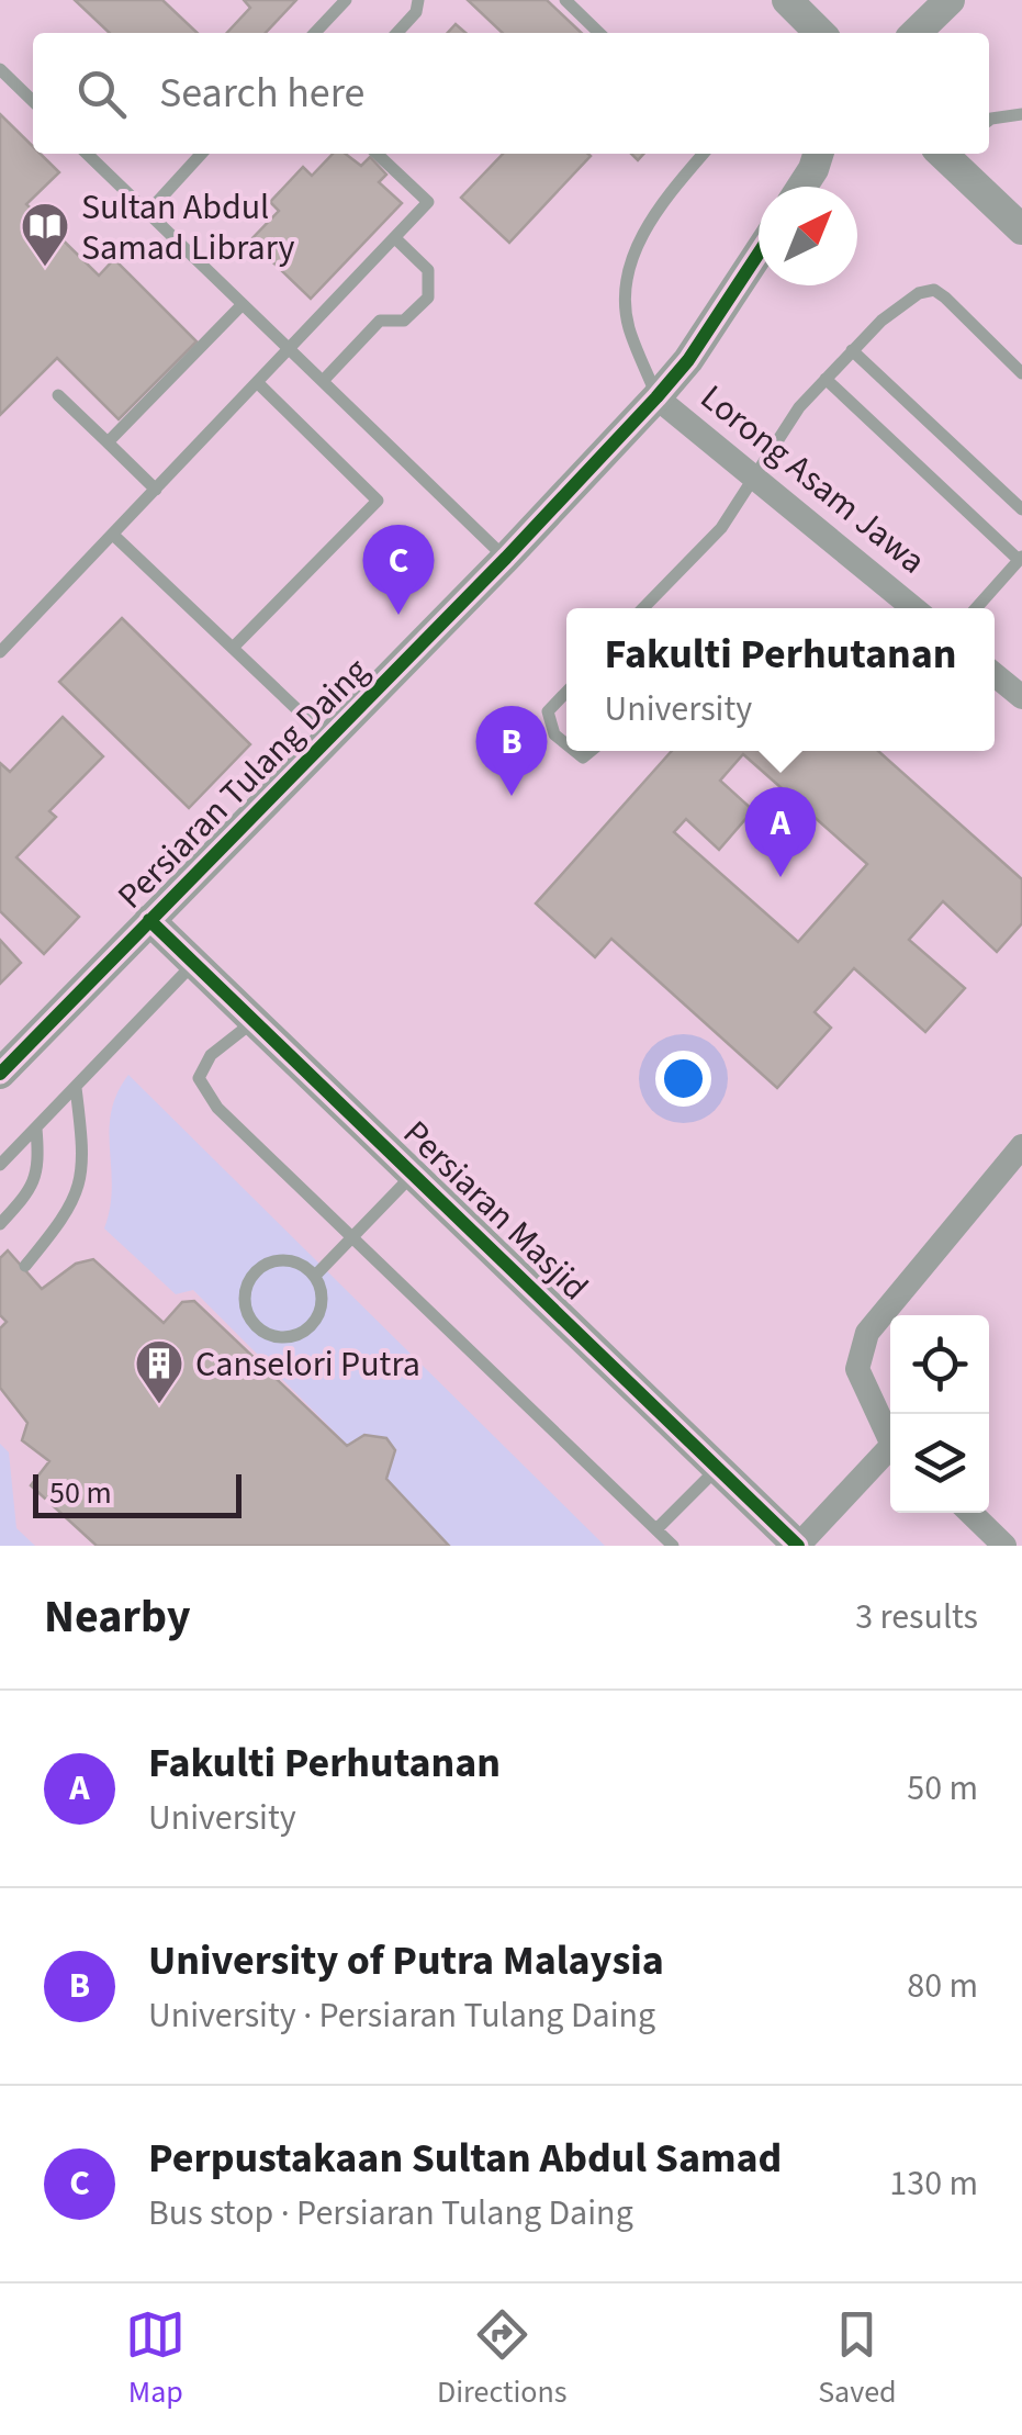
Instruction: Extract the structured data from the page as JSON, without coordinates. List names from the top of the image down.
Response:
{
  "streets": {
    "street": ["Lorong Asam Jawa", "Persiaran Tulang Daing", "Persiaran Masjid"]
  },
  "crossings": [
    ["Lorong Asam Jawa", "Persiaran Tulang Daing"],
    ["Persiaran Tulang Daing", "Persiaran Masjid"]
  ],
  "places": {
    "library": ["Sultan Abdul Samad Library"],
    "building": ["Canselori Putra"]
  },
  "scale_bar": "50 m",
  "north": "top right",
  "page": {
    "search": "Search here",
    "pins": ["C", "B", "A"],
    "popup": ["Fakulti Perhutanan", "University"],
    "scale": "50 m",
    "heading": ["Nearby", "3 results"],
    "list": [
      {
        "mark": "A",
        "name": "Fakulti Perhutanan",
        "note": "University",
        "value": "50 m"
      },
      {
        "mark": "B",
        "name": "University of Putra Malaysia",
        "note": "University · Persiaran Tulang Daing",
        "value": "80 m"
      },
      {
        "mark": "C",
        "name": "Perpustakaan Sultan Abdul Samad",
        "note": "Bus stop · Persiaran Tulang Daing",
        "value": "130 m"
      }
    ],
    "nav": ["Map", "Directions", "Saved"]
  }
}
